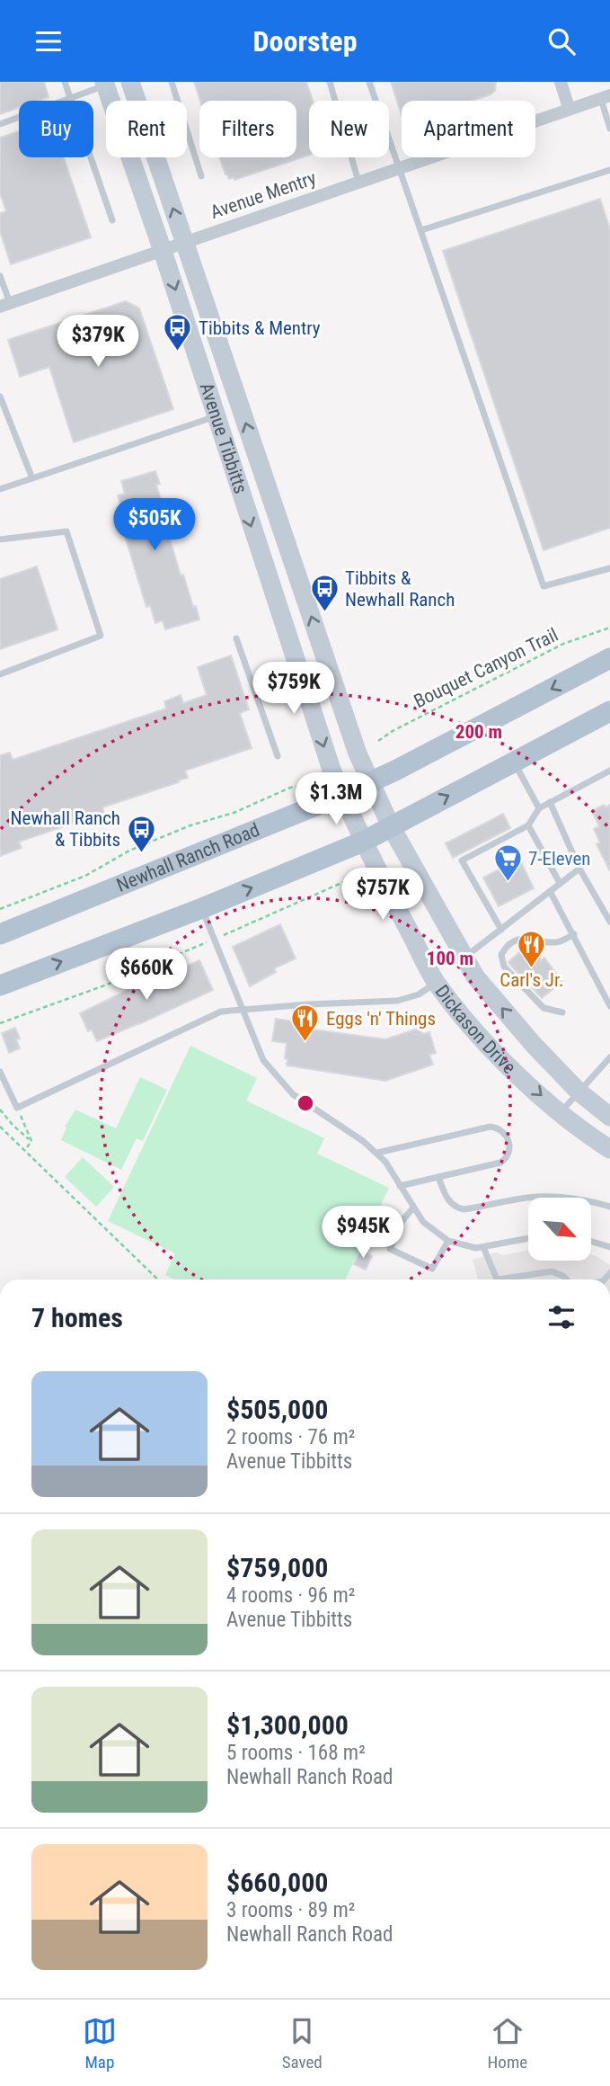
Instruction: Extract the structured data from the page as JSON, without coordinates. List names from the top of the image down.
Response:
{
  "streets": {
    "main road": ["Newhall Ranch Road"],
    "street": ["Avenue Mentry", "Avenue Tibbitts", "Dickason Drive"],
    "path": ["Bouquet Canyon Trail"]
  },
  "crossings": [
    ["Avenue Mentry", "Avenue Tibbitts"],
    ["Avenue Tibbitts", "Newhall Ranch Road"],
    ["Avenue Tibbitts", "Dickason Drive"]
  ],
  "places": {
    "bus stop": ["Tibbits & Mentry", "Tibbits & Newhall Ranch", "Newhall Ranch & Tibbits"],
    "supermarket": ["7-Eleven"],
    "restaurant": ["Carl's Jr.", "Eggs 'n' Things"]
  },
  "north": "bottom right",
  "page": {
    "header": "Doorstep",
    "chip": [
      "Buy",
      "Rent",
      "Filters",
      "New",
      "Apartment"
    ],
    "price": [
      "$379K",
      "$505K",
      "$759K",
      "$1.3M",
      "$757K",
      "$660K",
      "$945K"
    ],
    "heading": "7 homes",
    "list": [
      {
        "name": "$505,000",
        "note": "2 rooms · 76 m² · Avenue Tibbitts"
      },
      {
        "name": "$759,000",
        "note": "4 rooms · 96 m² · Avenue Tibbitts"
      },
      {
        "name": "$1,300,000",
        "note": "5 rooms · 168 m² · Newhall Ranch Road"
      },
      {
        "name": "$660,000",
        "note": "3 rooms · 89 m² · Newhall Ranch Road"
      }
    ],
    "tabs": ["Map", "Saved", "Home"]
  },
  "rings": ["200 m", "100 m"]
}
